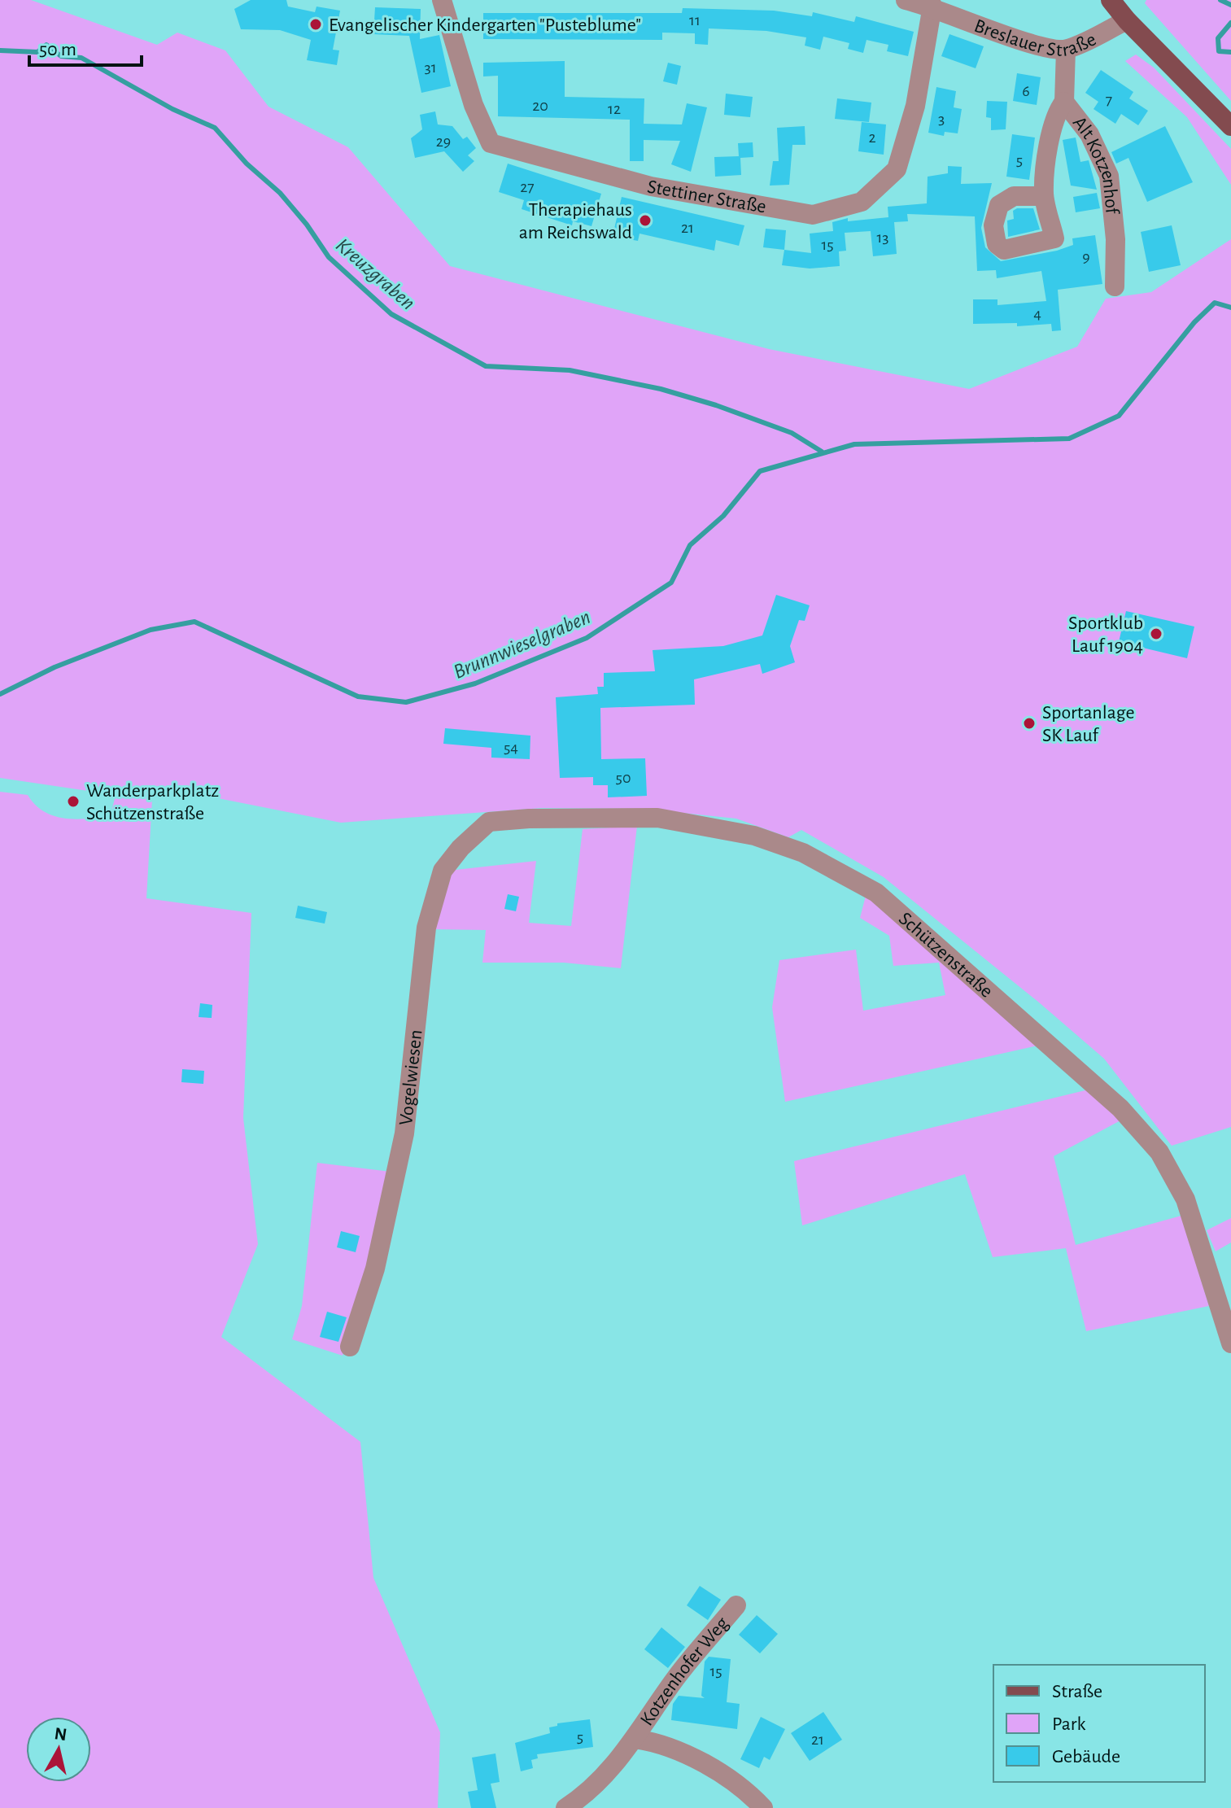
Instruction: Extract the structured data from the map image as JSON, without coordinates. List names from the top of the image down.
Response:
{
  "streets": {
    "street": [
      "Breslauer Straße",
      "Alt Kotzenhof",
      "Stettiner Straße",
      "Schützenstraße",
      "Vogelwiesen",
      "Kotzenhofer Weg"
    ]
  },
  "crossings": [
    ["Breslauer Straße", "Alt Kotzenhof"],
    ["Breslauer Straße", "Stettiner Straße"],
    ["Schützenstraße", "Vogelwiesen"]
  ],
  "water": ["Kreuzgraben", "Brunnwieselgraben"],
  "places": [
    "Evangelischer Kindergarten \"Pusteblume\"",
    "Therapiehaus am Reichswald",
    "Sportklub Lauf 1904",
    "Sportanlage SK Lauf",
    "Wanderparkplatz Schützenstraße"
  ],
  "house_numbers": [
    "11",
    "31",
    "6",
    "7",
    "20",
    "12",
    "3",
    "2",
    "29",
    "5",
    "27",
    "21",
    "13",
    "15",
    "9",
    "4",
    "54",
    "50",
    "15",
    "5",
    "21"
  ],
  "legend": ["Straße", "Park", "Gebäude"],
  "scale_bar": "50 m",
  "north": "top"
}
